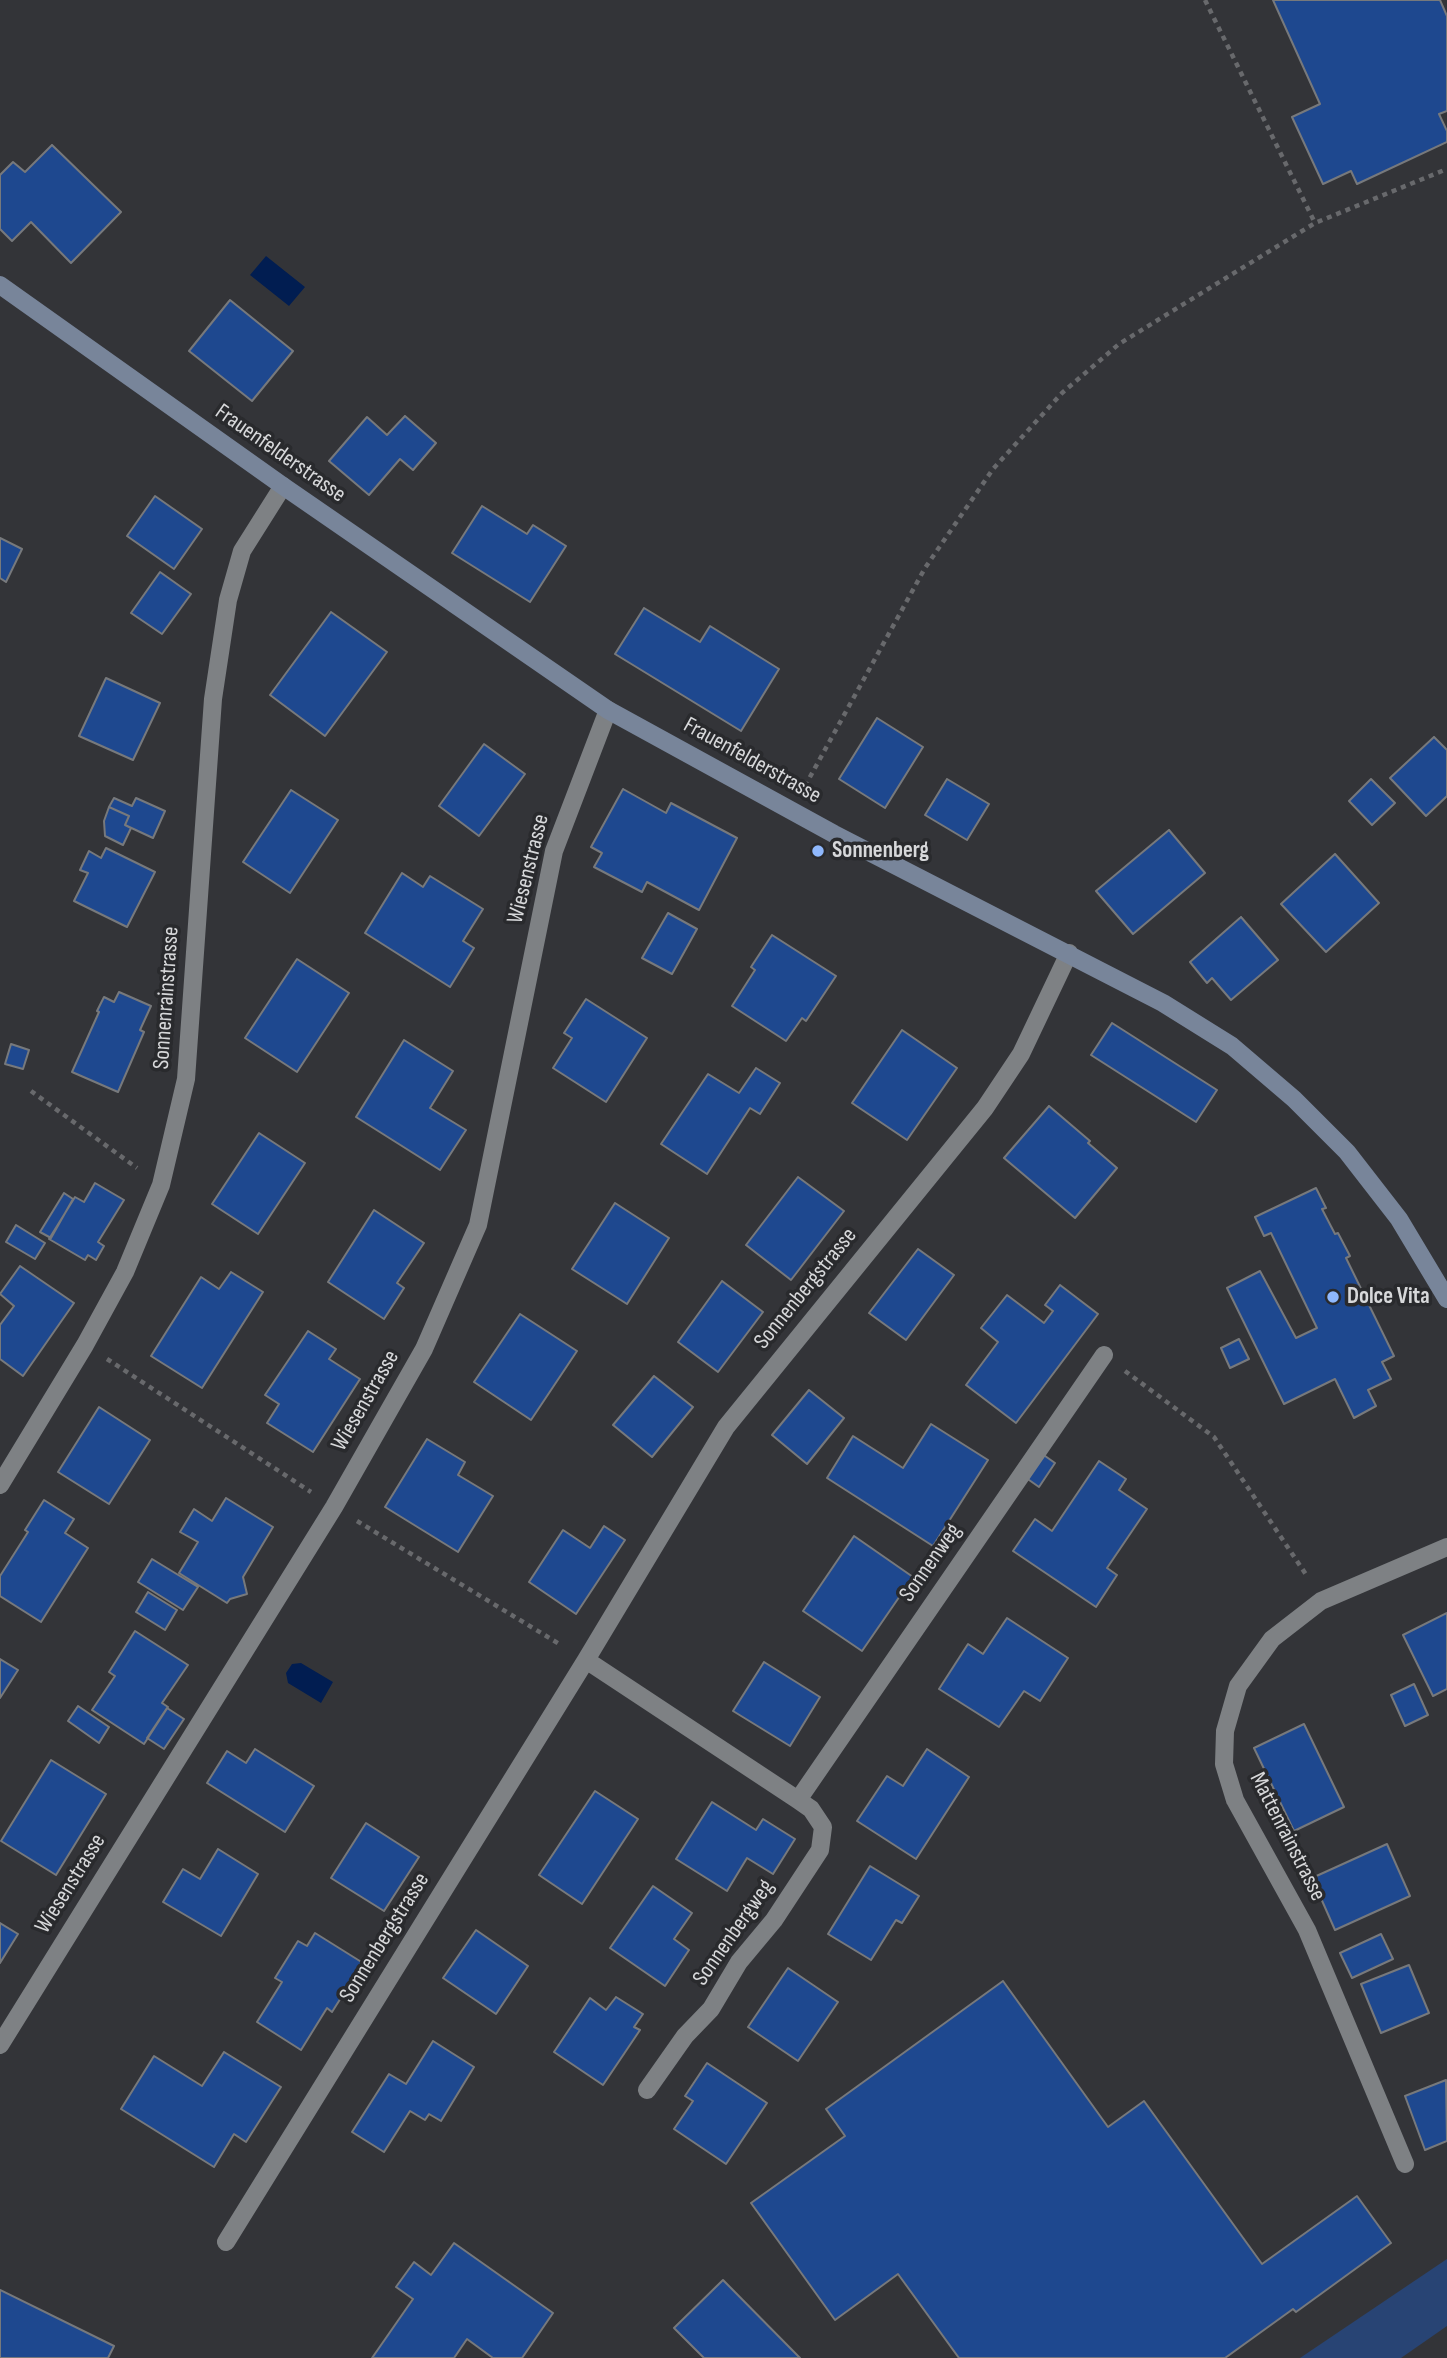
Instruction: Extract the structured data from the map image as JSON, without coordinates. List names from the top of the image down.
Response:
{
  "streets": {
    "street": [
      "Frauenfelderstrasse",
      "Wiesenstrasse",
      "Sonnenrainstrasse",
      "Sonnenbergstrasse",
      "Sonnenweg",
      "Mattenrainstrasse",
      "Sonnenbergweg"
    ]
  },
  "crossings": [
    ["Frauenfelderstrasse", "Wiesenstrasse"],
    ["Frauenfelderstrasse", "Sonnenrainstrasse"],
    ["Frauenfelderstrasse", "Sonnenbergstrasse"],
    ["Sonnenweg", "Sonnenbergweg"]
  ],
  "places": ["Sonnenberg", "Dolce Vita"]
}
